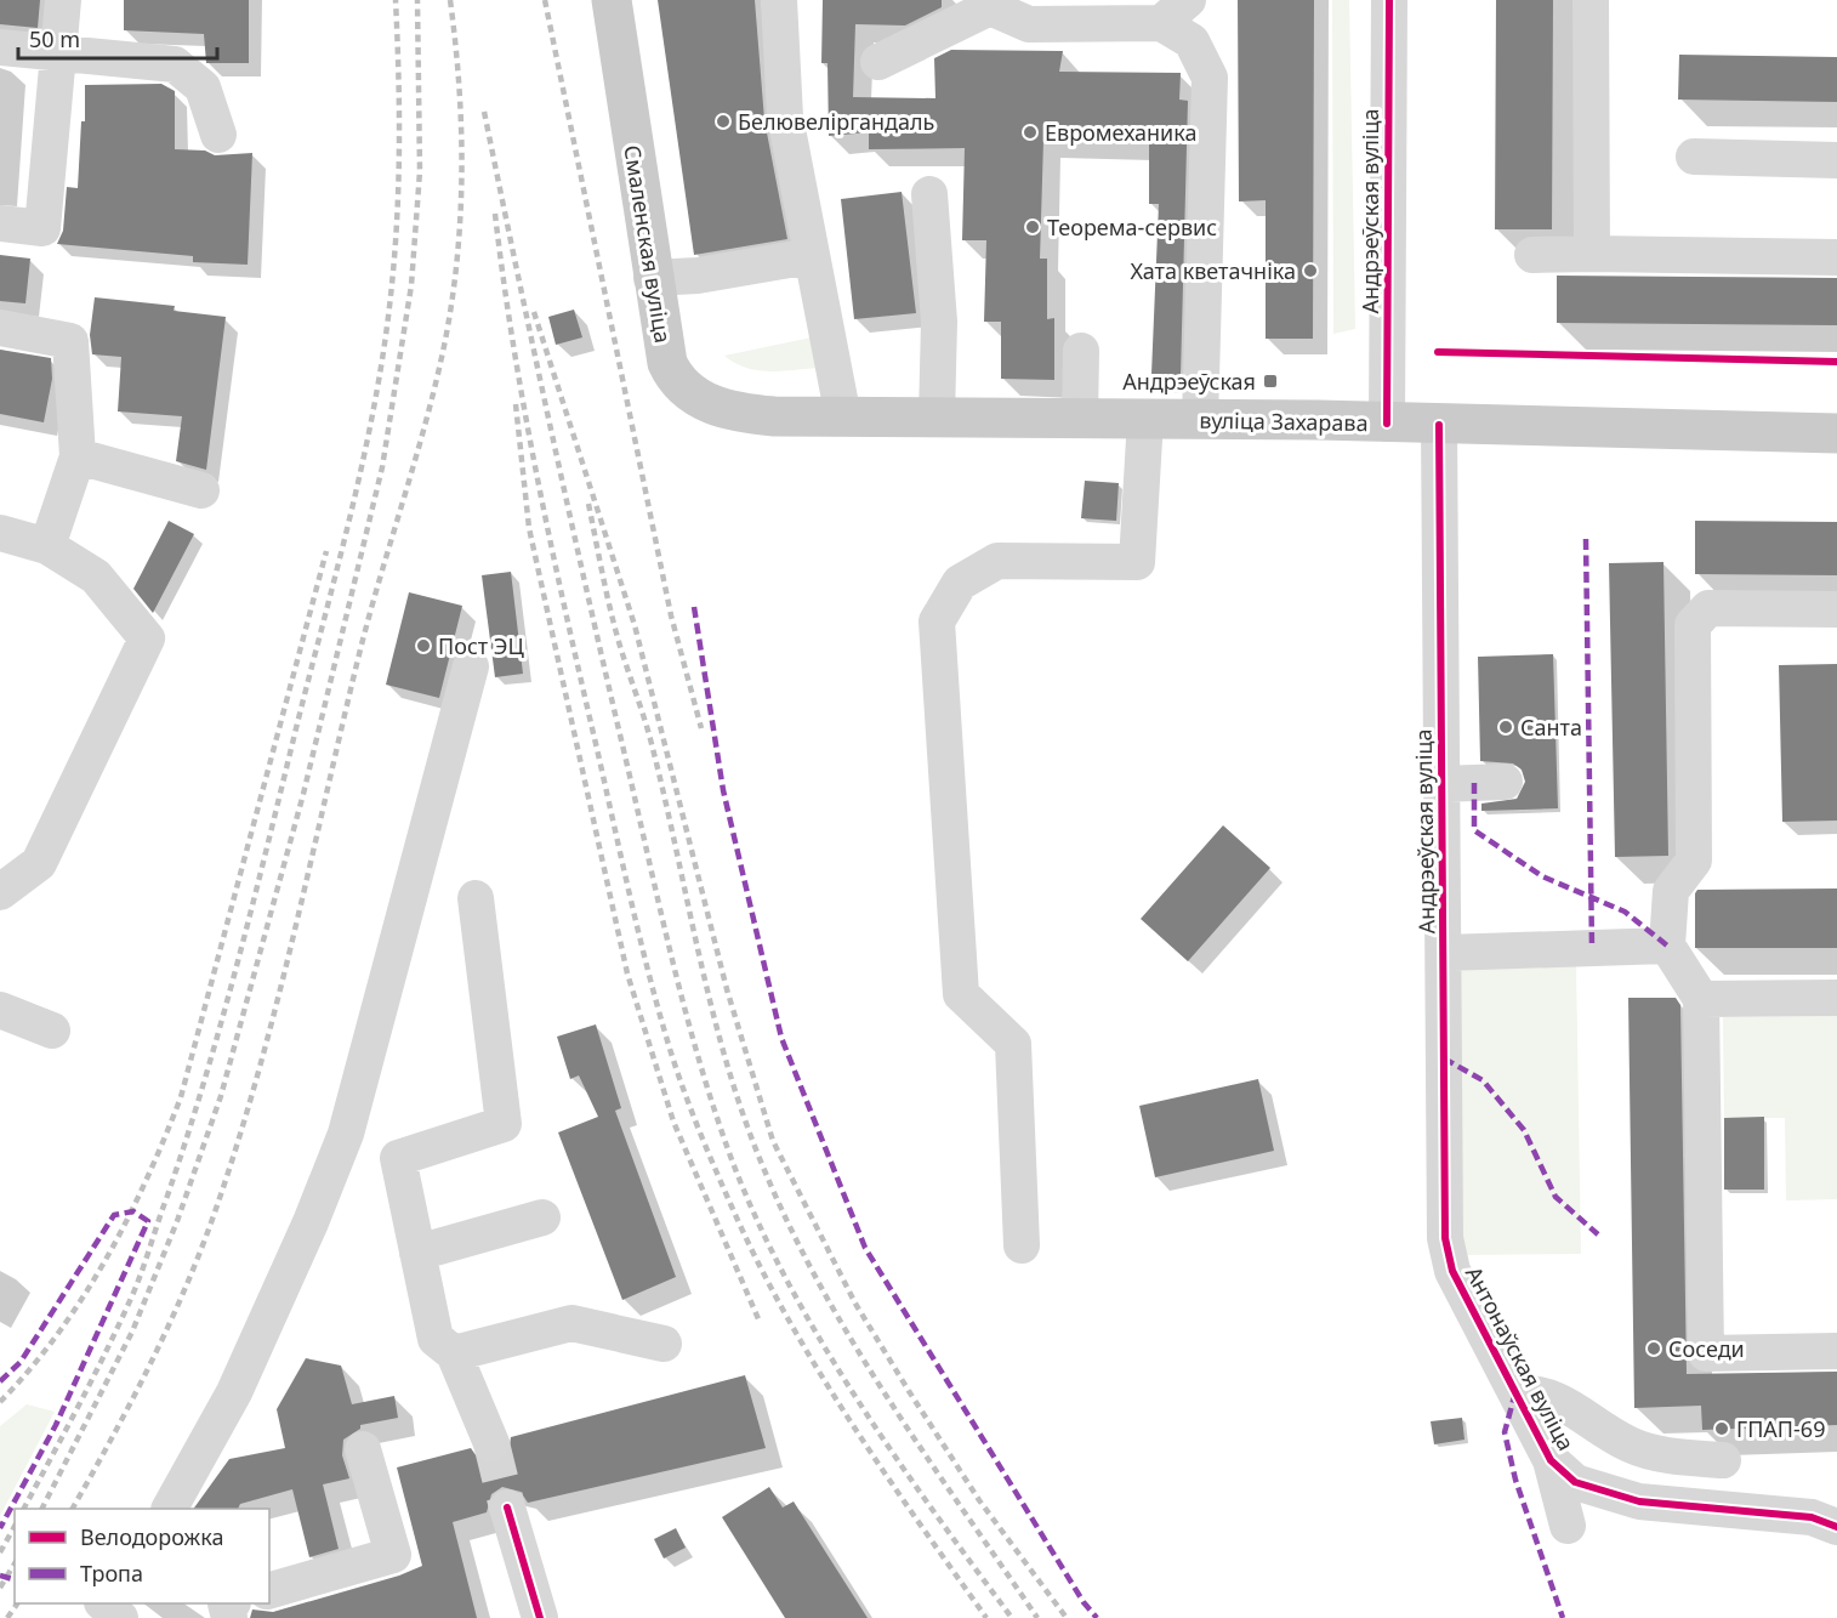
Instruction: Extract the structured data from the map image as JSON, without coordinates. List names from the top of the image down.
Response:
{
  "streets": {
    "main road": ["Смаленская вуліца", "вуліца Захарава"],
    "street": ["Андрэеўская вуліца", "Антонаўская вуліца"]
  },
  "crossings": [
    ["Андрэеўская вуліца", "вуліца Захарава"],
    ["Андрэеўская вуліца", "Антонаўская вуліца"],
    ["Смаленская вуліца", "вуліца Захарава"]
  ],
  "places": {
    "other": [
      "Белювеліргандаль",
      "Евромеханика",
      "Теорема-сервис",
      "Хата кветачніка",
      "Пост ЭЦ",
      "Санта",
      "Соседи",
      "ГПАП-69"
    ],
    "transit": ["Андрэеўская"]
  },
  "legend": ["Велодорожка", "Тропа"],
  "scale_bar": "50 m"
}
